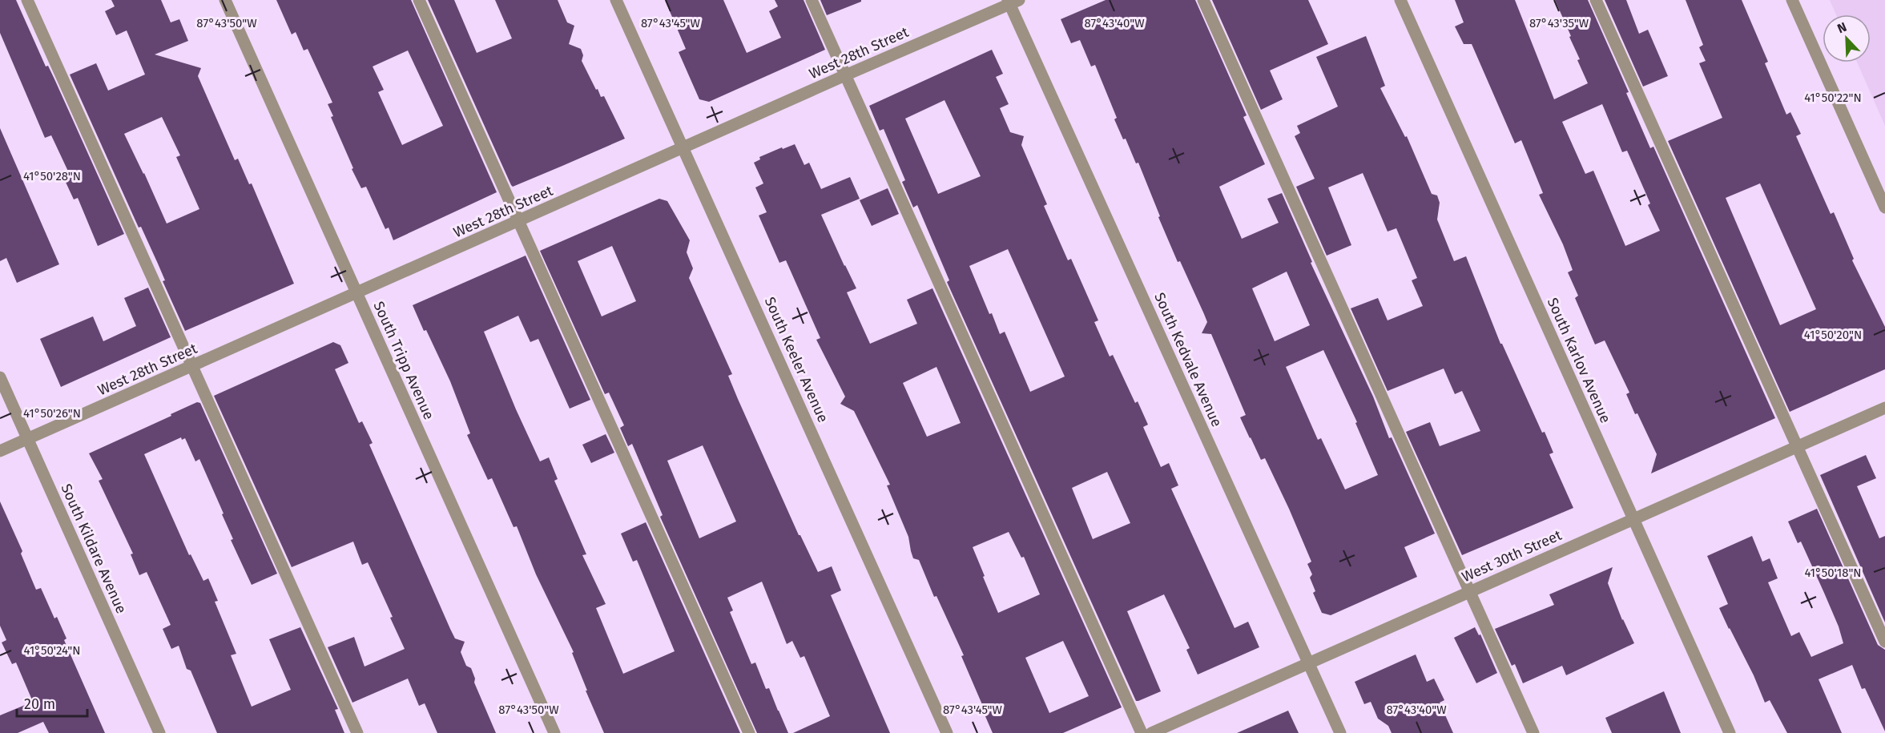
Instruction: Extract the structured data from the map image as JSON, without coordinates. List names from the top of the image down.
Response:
{
  "streets": {
    "street": [
      "West 28th Street",
      "South Keeler Avenue",
      "South Kedvale Avenue",
      "South Tripp Avenue",
      "South Karlov Avenue",
      "South Kildare Avenue",
      "West 30th Street"
    ]
  },
  "crossings": [
    ["West 28th Street", "South Keeler Avenue"],
    ["West 28th Street", "South Kedvale Avenue"],
    ["West 28th Street", "South Tripp Avenue"],
    ["West 28th Street", "South Kildare Avenue"],
    ["South Kedvale Avenue", "West 30th Street"],
    ["South Karlov Avenue", "West 30th Street"]
  ],
  "scale_bar": "20 m",
  "north": "top left",
  "coordinates": [
    "87°43'50\"W",
    "87°43'45\"W",
    "87°43'40\"W",
    "87°43'35\"W",
    "41°50'22\"N",
    "41°50'28\"N",
    "41°50'20\"N",
    "41°50'26\"N",
    "41°50'18\"N",
    "41°50'24\"N"
  ]
}
